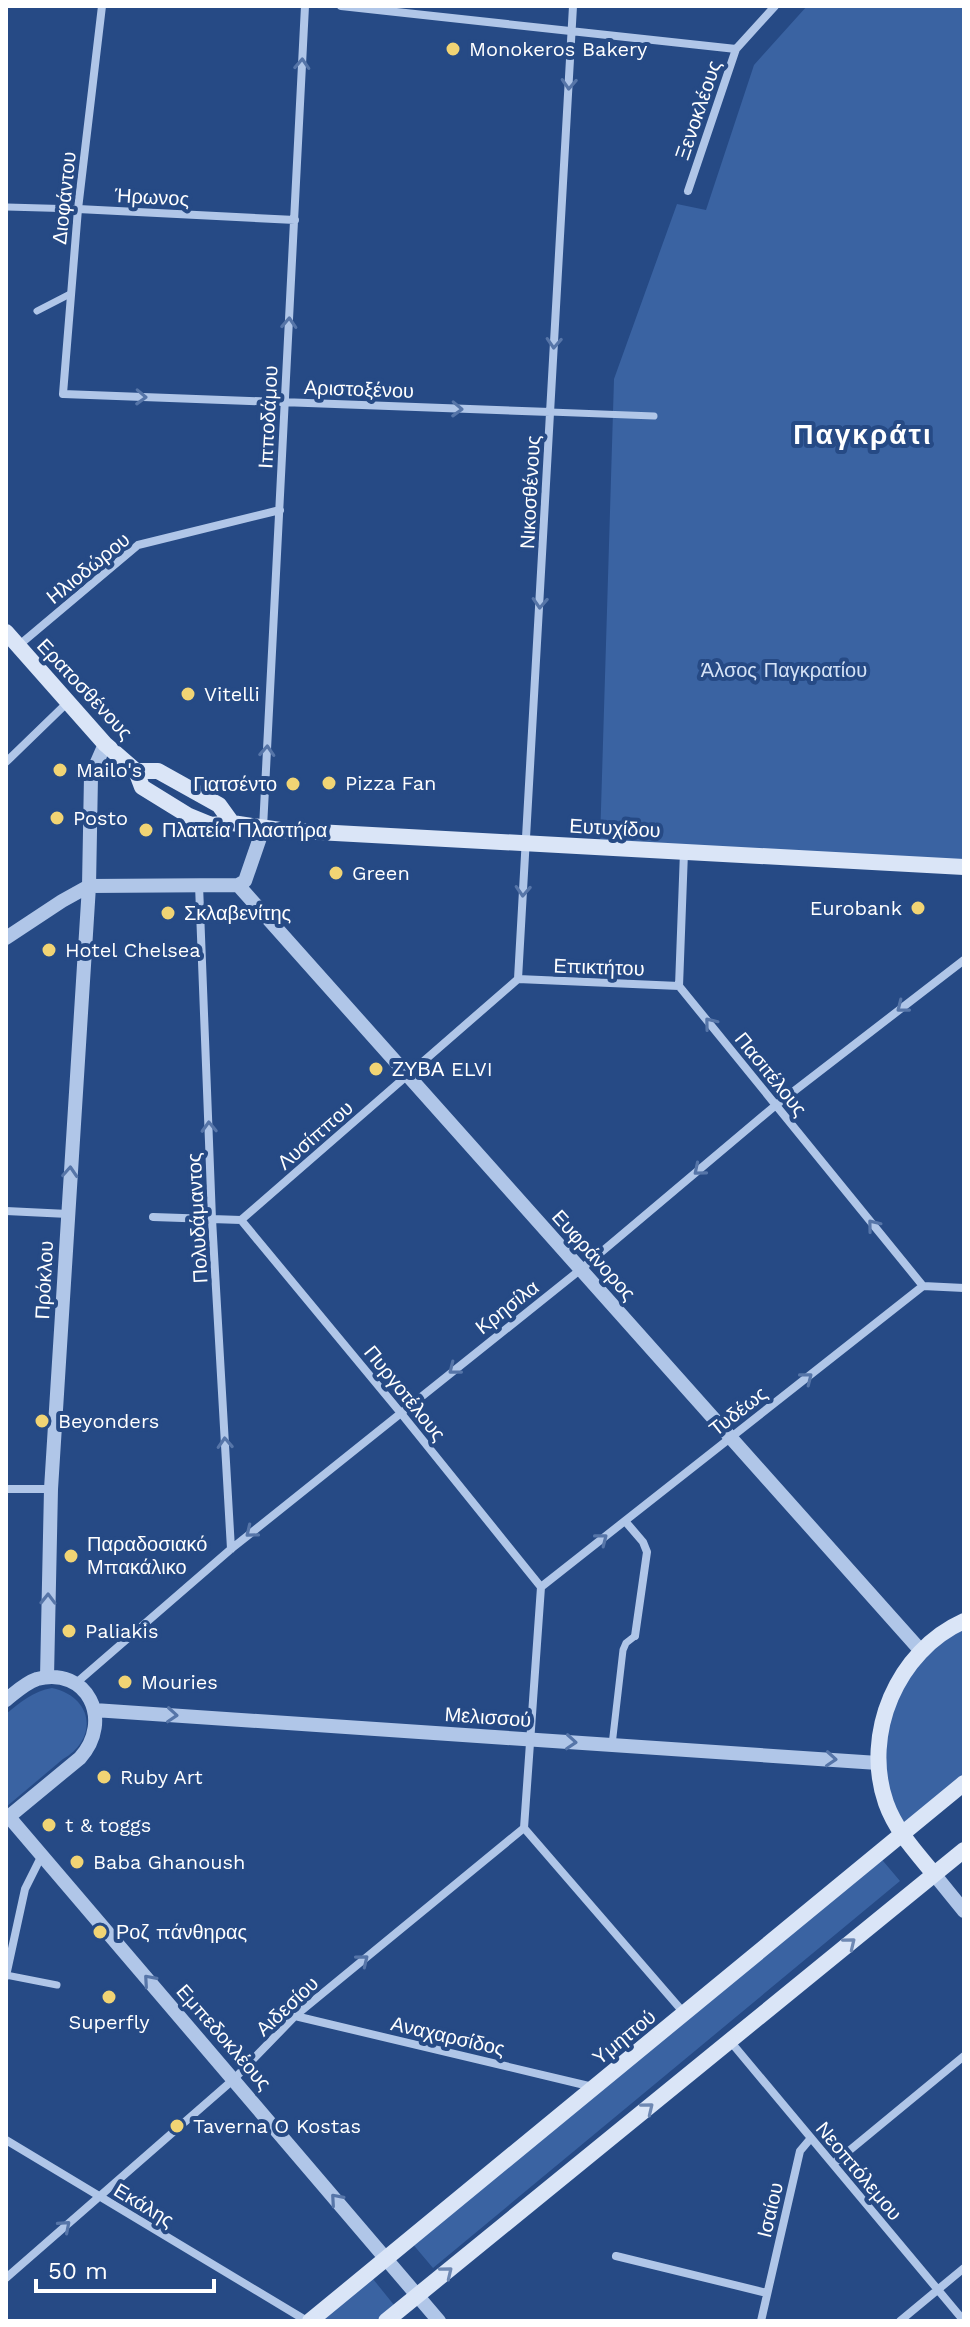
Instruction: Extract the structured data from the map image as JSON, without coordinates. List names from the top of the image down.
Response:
{
  "streets": {
    "main road": ["Ερατοσθένους", "Ευτυχίδου", "Υμηττού"],
    "street": [
      "Ξενοκλέους",
      "Ήρωνος",
      "Διοφάντου",
      "Αριστοξένου",
      "Ιπποδάμου",
      "Νικοσθένους",
      "Ηλιοδώρου",
      "Επικτήτου",
      "Πασιτέλους",
      "Λυσίππου",
      "Πολυδάμαντος",
      "Ευφράνορος",
      "Πρόκλου",
      "Κρησίλα",
      "Πυργοτέλους",
      "Τυδέως",
      "Μελισσού",
      "Αιδεσίου",
      "Αναχαρσίδος",
      "Εμπεδοκλέους",
      "Νεοπτόλεμου",
      "Εκάλης",
      "Ισαίου"
    ]
  },
  "crossings": [
    ["Ήρωνος", "Διοφάντου"],
    ["Ήρωνος", "Ιπποδάμου"],
    ["Διοφάντου", "Αριστοξένου"],
    ["Αριστοξένου", "Ιπποδάμου"],
    ["Αριστοξένου", "Νικοσθένους"],
    ["Ιπποδάμου", "Ηλιοδώρου"],
    ["Ιπποδάμου", "Ερατοσθένους"],
    ["Ιπποδάμου", "Ευτυχίδου"],
    ["Νικοσθένους", "Ευτυχίδου"],
    ["Νικοσθένους", "Επικτήτου"],
    ["Νικοσθένους", "Λυσίππου"],
    ["Ηλιοδώρου", "Ερατοσθένους"],
    ["Ερατοσθένους", "Ευτυχίδου"],
    ["Επικτήτου", "Πασιτέλους"],
    ["Επικτήτου", "Λυσίππου"],
    ["Πασιτέλους", "Κρησίλα"],
    ["Πασιτέλους", "Τυδέως"],
    ["Λυσίππου", "Ευφράνορος"],
    ["Λυσίππου", "Πυργοτέλους"],
    ["Πολυδάμαντος", "Κρησίλα"],
    ["Ευφράνορος", "Κρησίλα"],
    ["Ευφράνορος", "Τυδέως"],
    ["Κρησίλα", "Πυργοτέλους"],
    ["Πυργοτέλους", "Τυδέως"],
    ["Αιδεσίου", "Αναχαρσίδος"],
    ["Αιδεσίου", "Εμπεδοκλέους"],
    ["Αιδεσίου", "Εκάλης"],
    ["Αναχαρσίδος", "Υμηττού"],
    ["Εμπεδοκλέους", "Υμηττού"],
    ["Υμηττού", "Εκάλης"],
    ["Νεοπτόλεμου", "Ισαίου"]
  ],
  "one_way": [
    "Αριστοξένου",
    "Ιπποδάμου",
    "Νικοσθένους",
    "Πασιτέλους",
    "Πολυδάμαντος",
    "Πρόκλου",
    "Κρησίλα",
    "Τυδέως",
    "Μελισσού",
    "Αιδεσίου",
    "Εμπεδοκλέους"
  ],
  "districts": ["Παγκράτι"],
  "parks": ["Άλσος Παγκρατίου"],
  "places": [
    "Monokeros Bakery",
    "Vitelli",
    "Mailo's",
    "Pizza Fan",
    "Γιατσέντο",
    "Posto",
    "Πλατεία Πλαστήρα",
    "Green",
    "Eurobank",
    "Σκλαβενίτης",
    "Hotel Chelsea",
    "ΖΥΒΑ ELVI",
    "Beyonders",
    "Παραδοσιακό Μπακάλικο",
    "Paliakis",
    "Mouries",
    "Ruby Art",
    "t & toggs",
    "Baba Ghanoush",
    "Ροζ πάνθηρας",
    "Superfly",
    "Taverna O Kostas"
  ],
  "scale_bar": "50 m"
}
